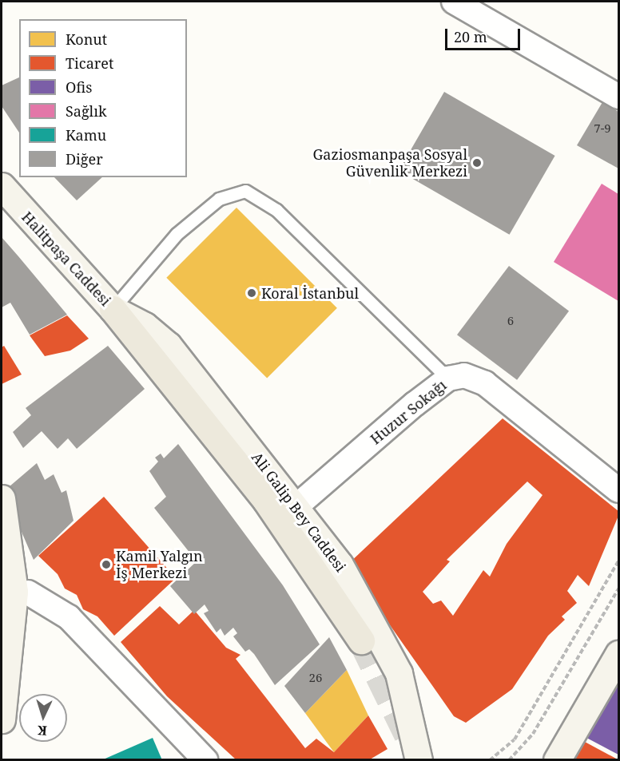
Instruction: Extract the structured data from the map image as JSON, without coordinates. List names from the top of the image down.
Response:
{
  "streets": {
    "main road": ["Halitpaşa Caddesi", "Ali Galip Bey Caddesi"],
    "street": ["Huzur Sokağı"]
  },
  "crossings": [
    ["Halitpaşa Caddesi", "Ali Galip Bey Caddesi"],
    ["Huzur Sokağı", "Ali Galip Bey Caddesi"]
  ],
  "places": ["Gaziosmanpaşa Sosyal Güvenlik Merkezi", "Koral İstanbul", "Kamil Yalgın İş Merkezi"],
  "house_numbers": ["7-9", "6", "26"],
  "legend": [
    "Konut",
    "Ticaret",
    "Ofis",
    "Sağlık",
    "Kamu",
    "Diğer"
  ],
  "scale_bar": "20 m",
  "north": "bottom"
}
